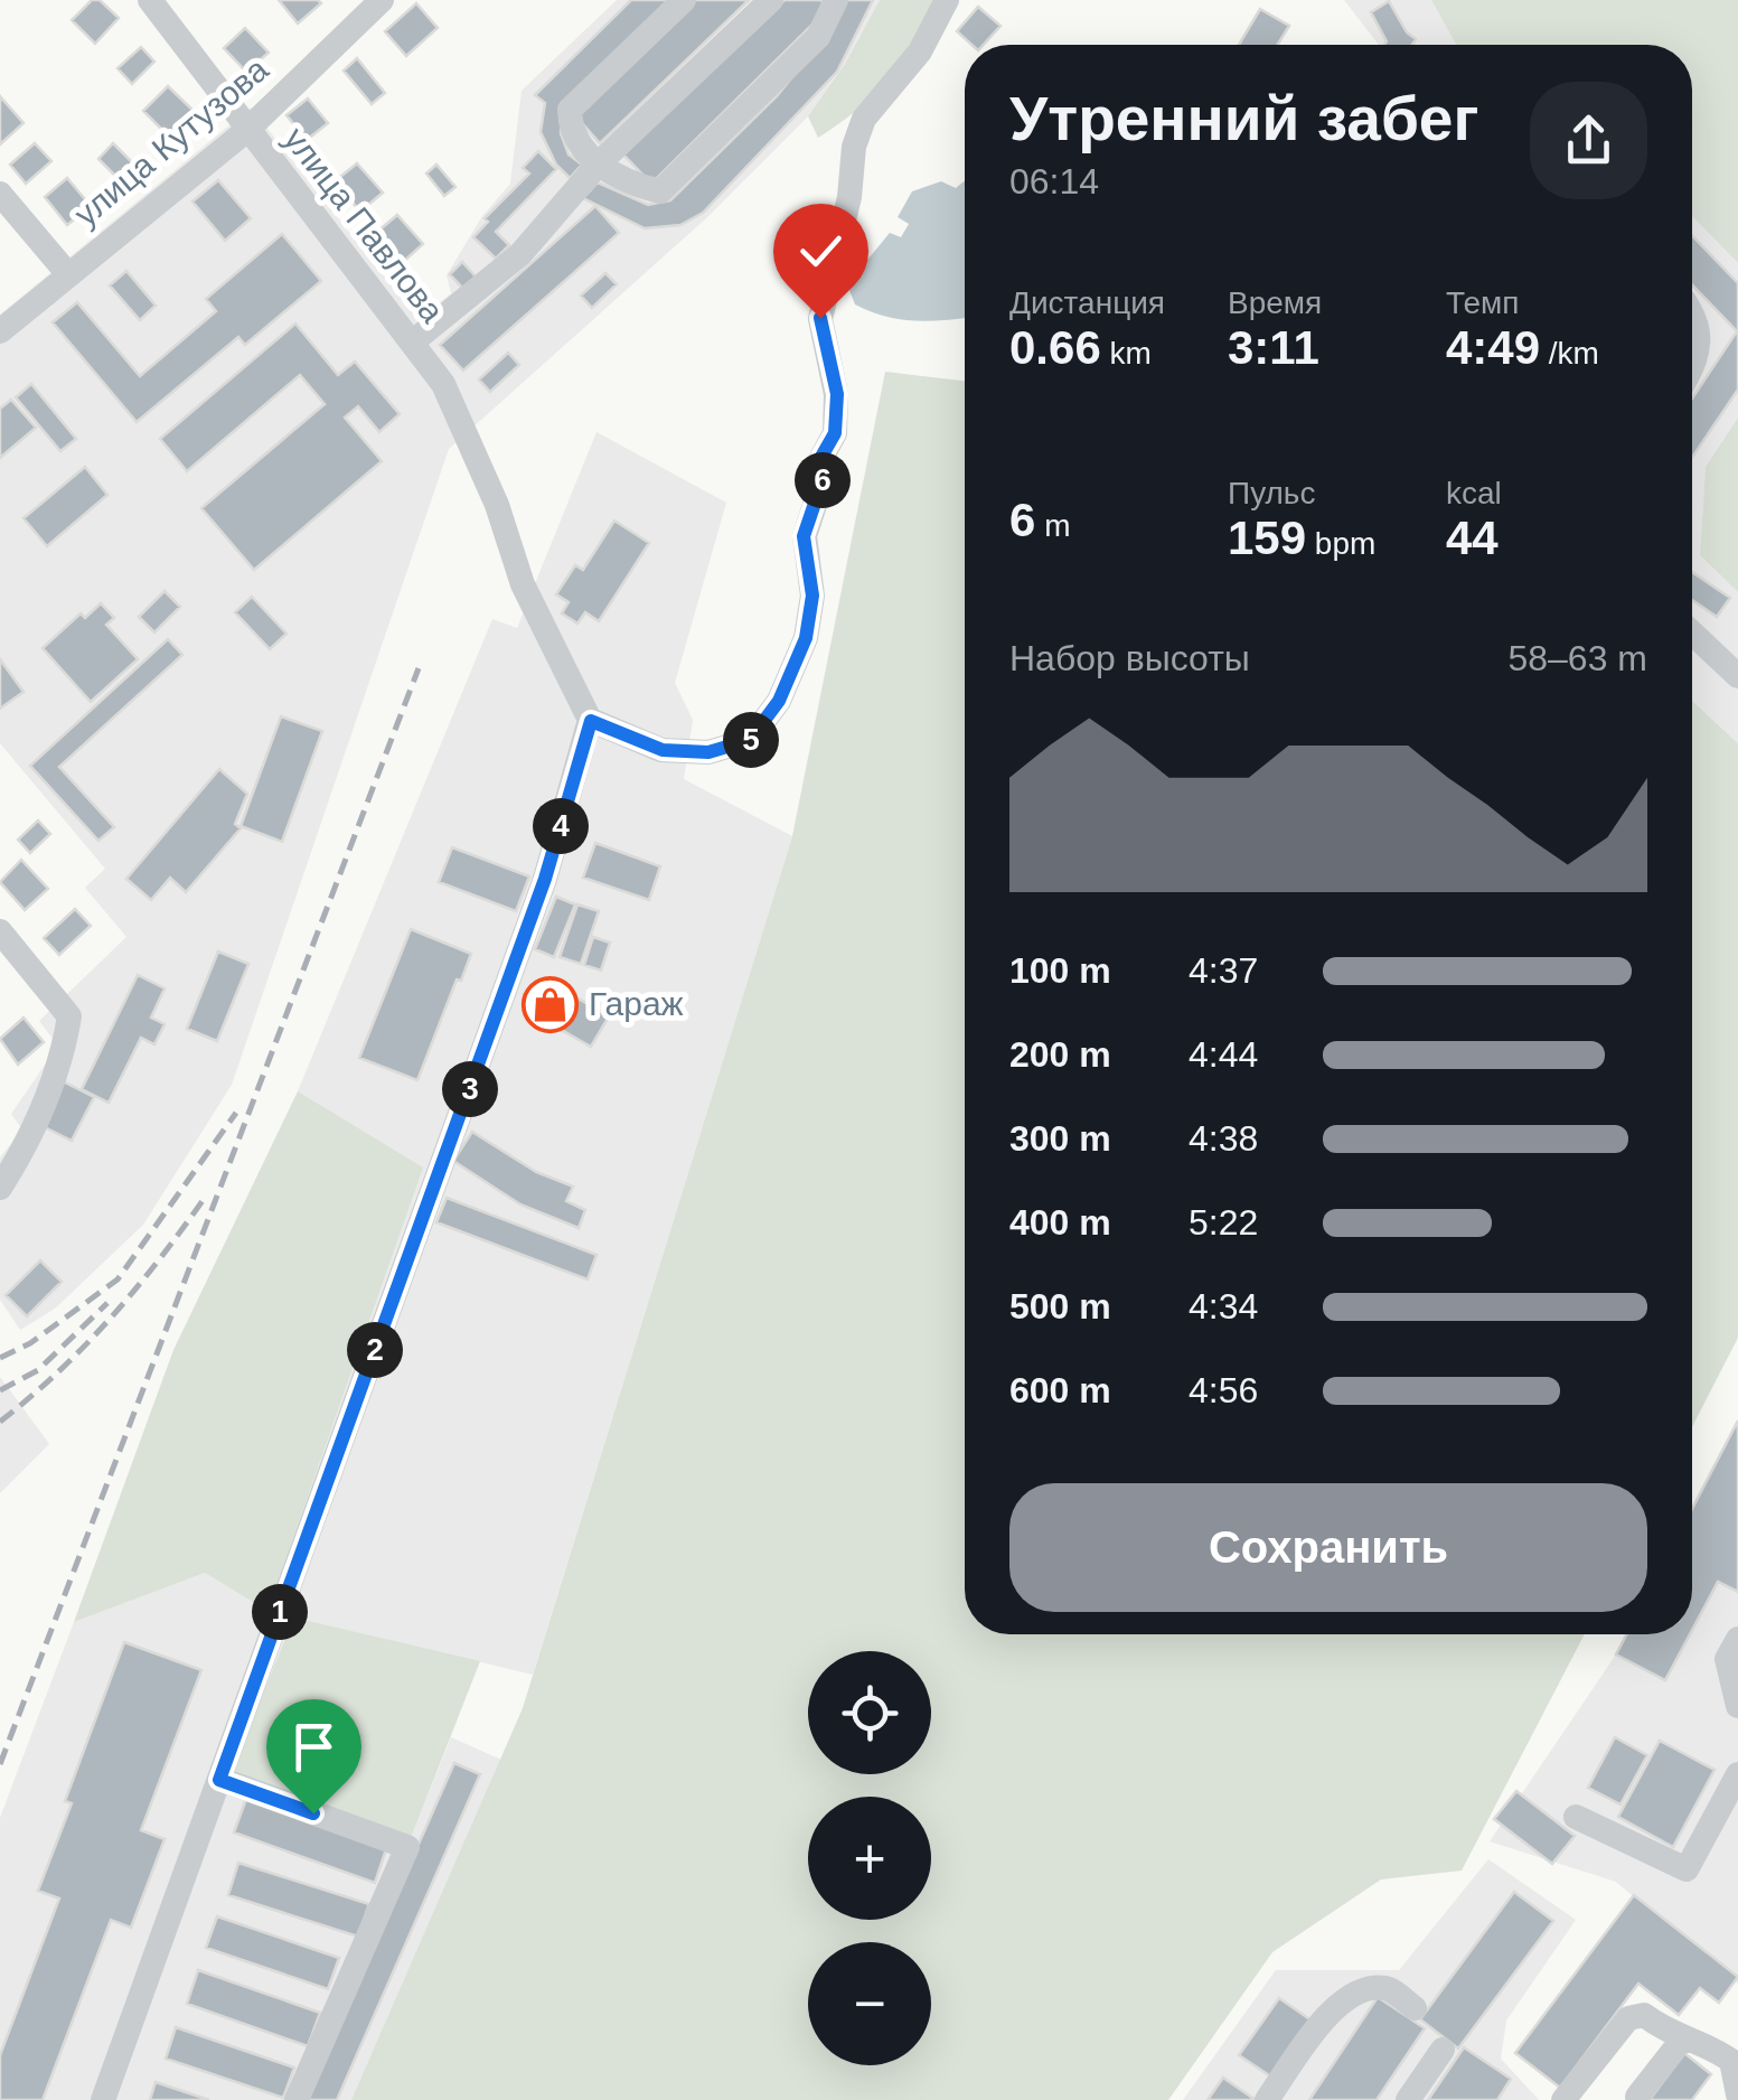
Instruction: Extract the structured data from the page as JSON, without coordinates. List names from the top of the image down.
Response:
{
  "streets": {
    "street": ["улица Кутузова", "улица Павлова"]
  },
  "crossings": [
    ["улица Кутузова", "улица Павлова"]
  ],
  "places": {
    "shop": ["Гараж"]
  },
  "page": {
    "heading": ["Утренний забег", "06:14"],
    "stats": [
      ["Дистанция", "0.66 km"],
      ["Время", "3:11"],
      ["Темп", "4:49 /km"],
      ["6 m"],
      ["Пульс", "159 bpm"],
      ["kcal", "44"]
    ],
    "pins": [
      "6",
      "5",
      "4",
      "3",
      "2",
      "1"
    ],
    "chart": ["Набор высоты", "58–63 m"],
    "list": [
      {
        "name": "100 m",
        "note": "4:37"
      },
      {
        "name": "200 m",
        "note": "4:44"
      },
      {
        "name": "300 m",
        "note": "4:38"
      },
      {
        "name": "400 m",
        "note": "5:22"
      },
      {
        "name": "500 m",
        "note": "4:34"
      },
      {
        "name": "600 m",
        "note": "4:56"
      }
    ],
    "buttons": "Сохранить",
    "map_buttons": ["+", "−"]
  }
}
